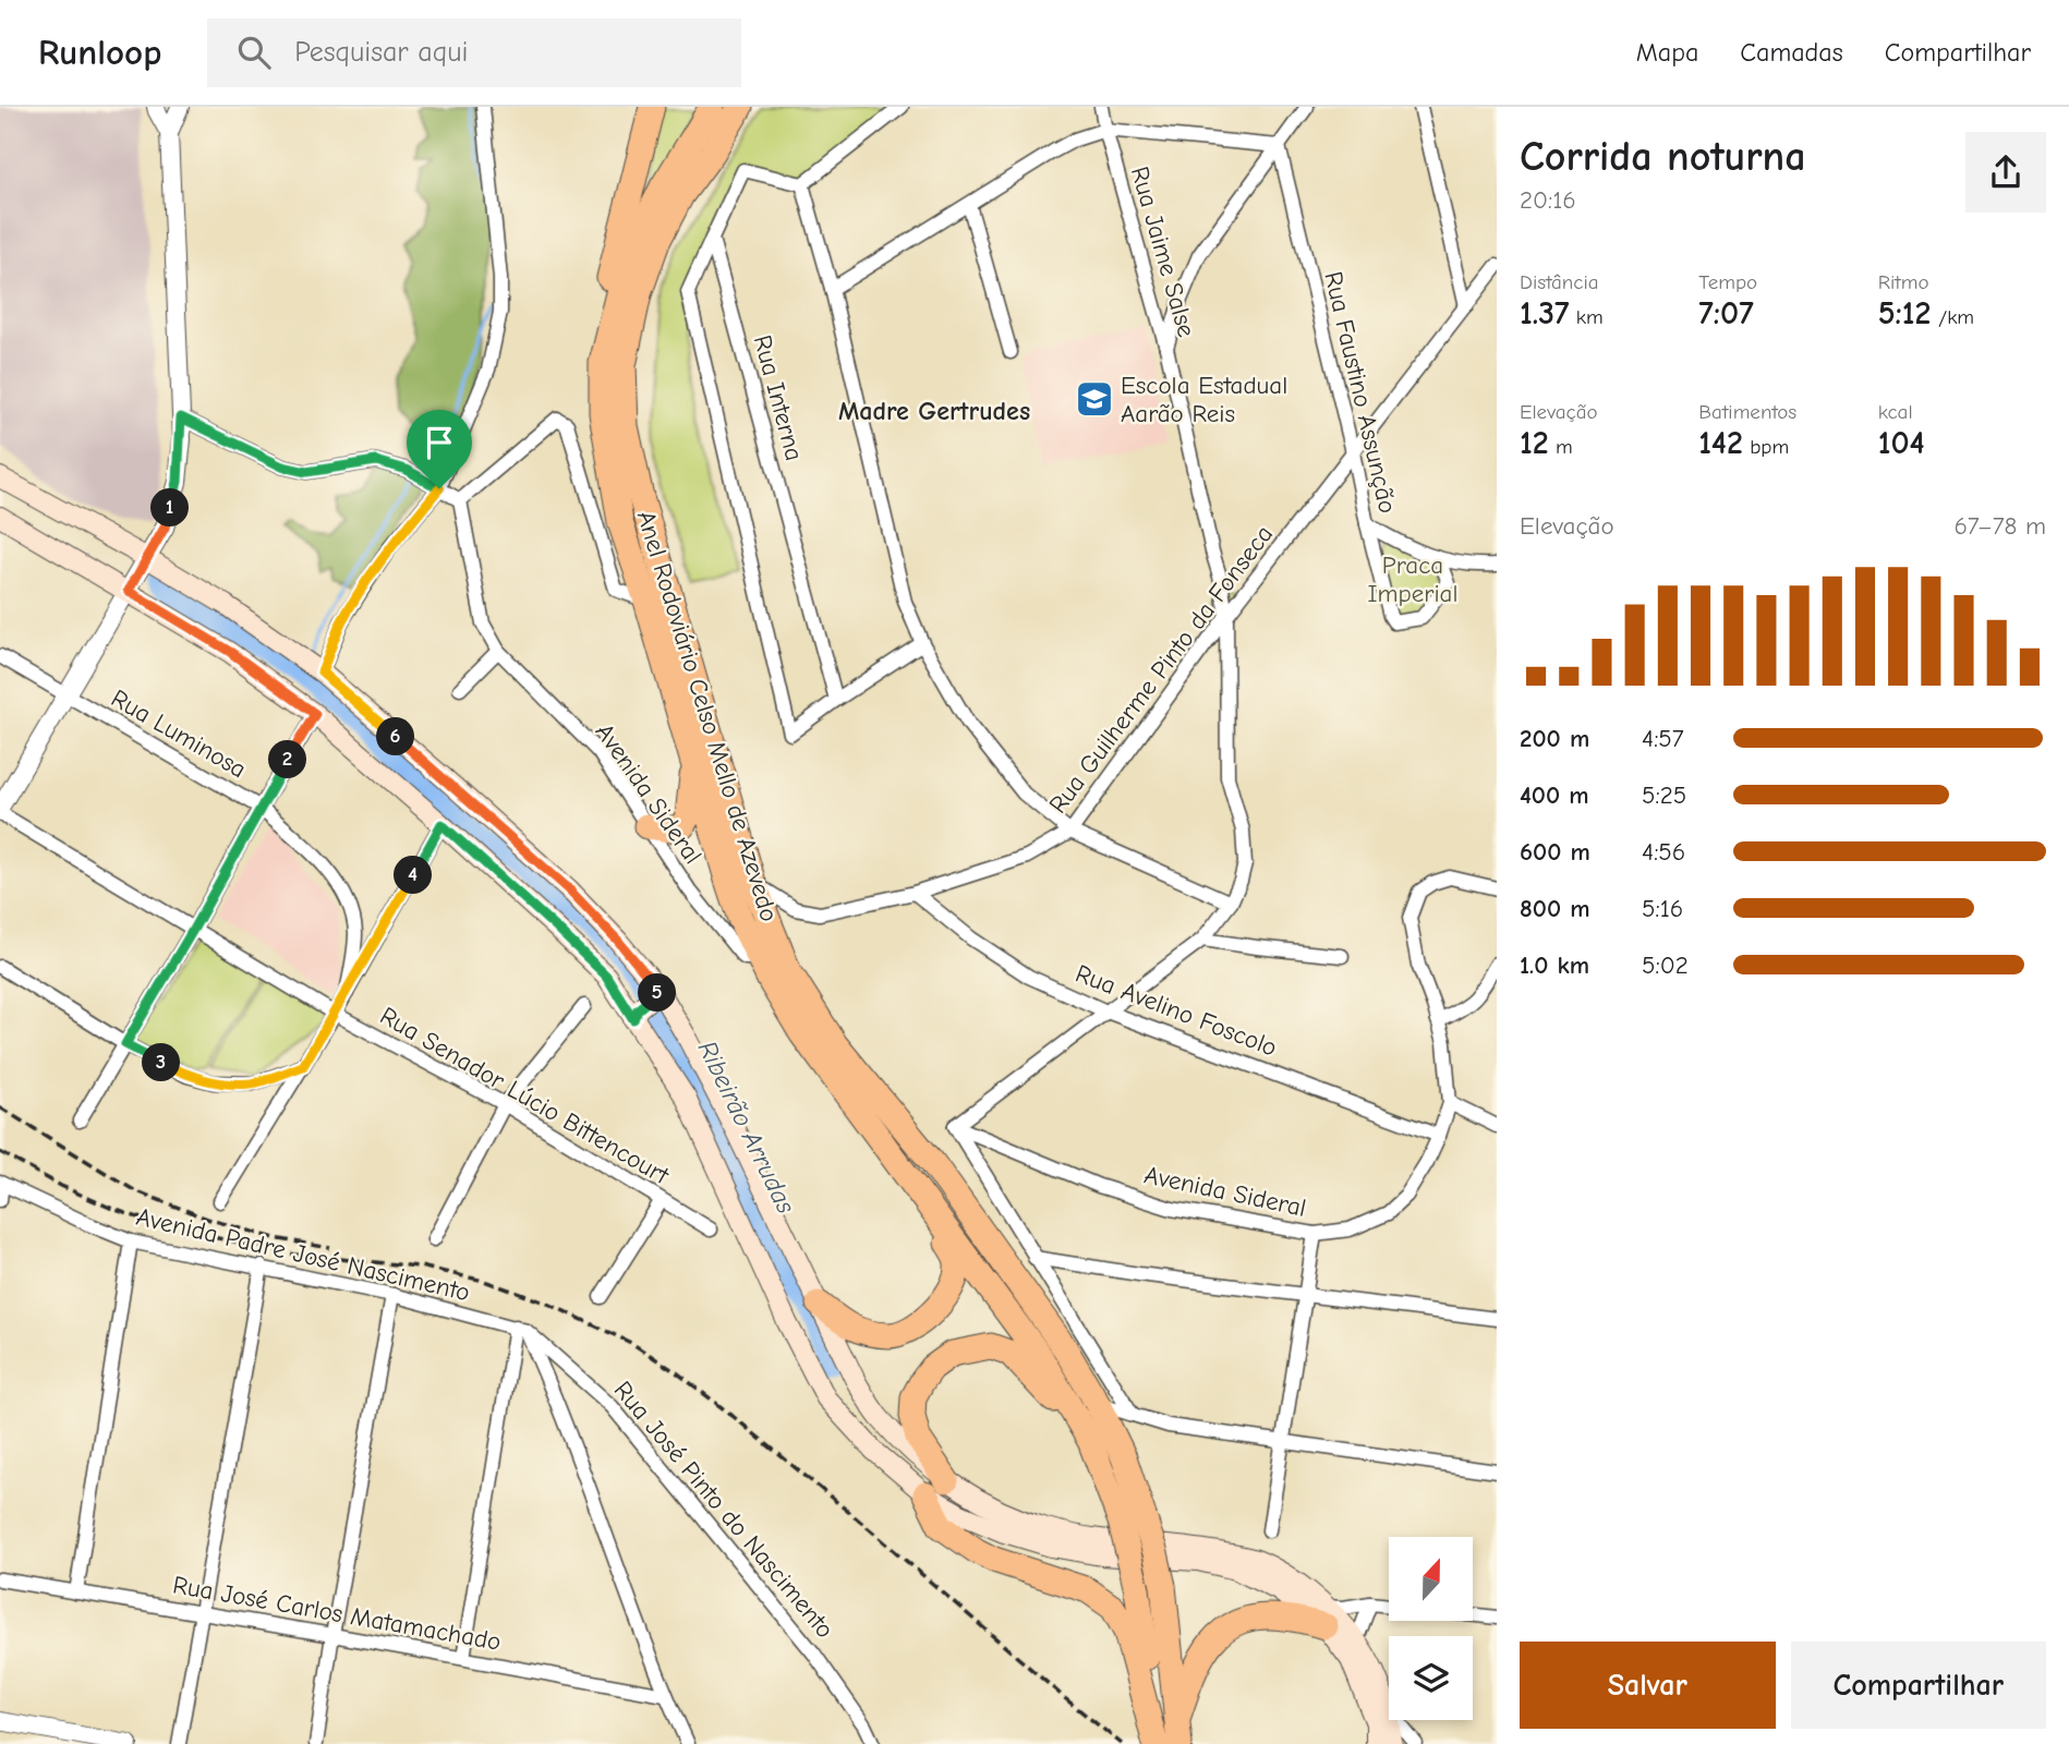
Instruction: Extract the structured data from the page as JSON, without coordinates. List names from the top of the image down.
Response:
{
  "streets": {
    "highway": ["Anel Rodoviário Celso Mello de Azevedo"],
    "street": [
      "Rua Jaime Salse",
      "Rua Faustino Assunção",
      "Rua Interna",
      "Rua Guilherme Pinto da Fonseca",
      "Rua Luminosa",
      "Avenida Sideral",
      "Rua Avelino Foscolo",
      "Rua Senador Lúcio Bittencourt",
      "Avenida Padre José Nascimento",
      "Rua José Pinto do Nascimento",
      "Rua José Carlos Matamachado"
    ]
  },
  "crossings": [
    ["Rua Jaime Salse", "Rua Guilherme Pinto da Fonseca"],
    ["Rua Jaime Salse", "Avenida Sideral"],
    ["Rua Jaime Salse", "Rua Avelino Foscolo"],
    ["Rua Faustino Assunção", "Rua Guilherme Pinto da Fonseca"],
    ["Rua Guilherme Pinto da Fonseca", "Anel Rodoviário Celso Mello de Azevedo"],
    ["Rua Guilherme Pinto da Fonseca", "Rua Avelino Foscolo"],
    ["Anel Rodoviário Celso Mello de Azevedo", "Avenida Sideral"],
    ["Avenida Sideral", "Rua Avelino Foscolo"],
    ["Avenida Padre José Nascimento", "Rua José Pinto do Nascimento"]
  ],
  "districts": ["Madre Gertrudes"],
  "water": ["Ribeirão Arrudas"],
  "parks": ["Praca Imperial"],
  "places": {
    "school or university": ["Escola Estadual Aarão Reis"]
  },
  "north": "top",
  "page": {
    "header": "Runloop",
    "search": "Pesquisar aqui",
    "nav": ["Mapa", "Camadas", "Compartilhar"],
    "heading": ["Corrida noturna", "20:16"],
    "stats": [
      ["Distância", "1.37 km"],
      ["Tempo", "7:07"],
      ["Ritmo", "5:12 /km"],
      ["Elevação", "12 m"],
      ["Batimentos", "142 bpm"],
      ["kcal", "104"]
    ],
    "pins": [
      "1",
      "6",
      "2",
      "4",
      "5",
      "3"
    ],
    "chart": ["Elevação", "67–78 m"],
    "list": [
      {
        "name": "200 m",
        "note": "4:57"
      },
      {
        "name": "400 m",
        "note": "5:25"
      },
      {
        "name": "600 m",
        "note": "4:56"
      },
      {
        "name": "800 m",
        "note": "5:16"
      },
      {
        "name": "1.0 km",
        "note": "5:02"
      }
    ],
    "buttons": ["Salvar", "Compartilhar"]
  }
}
